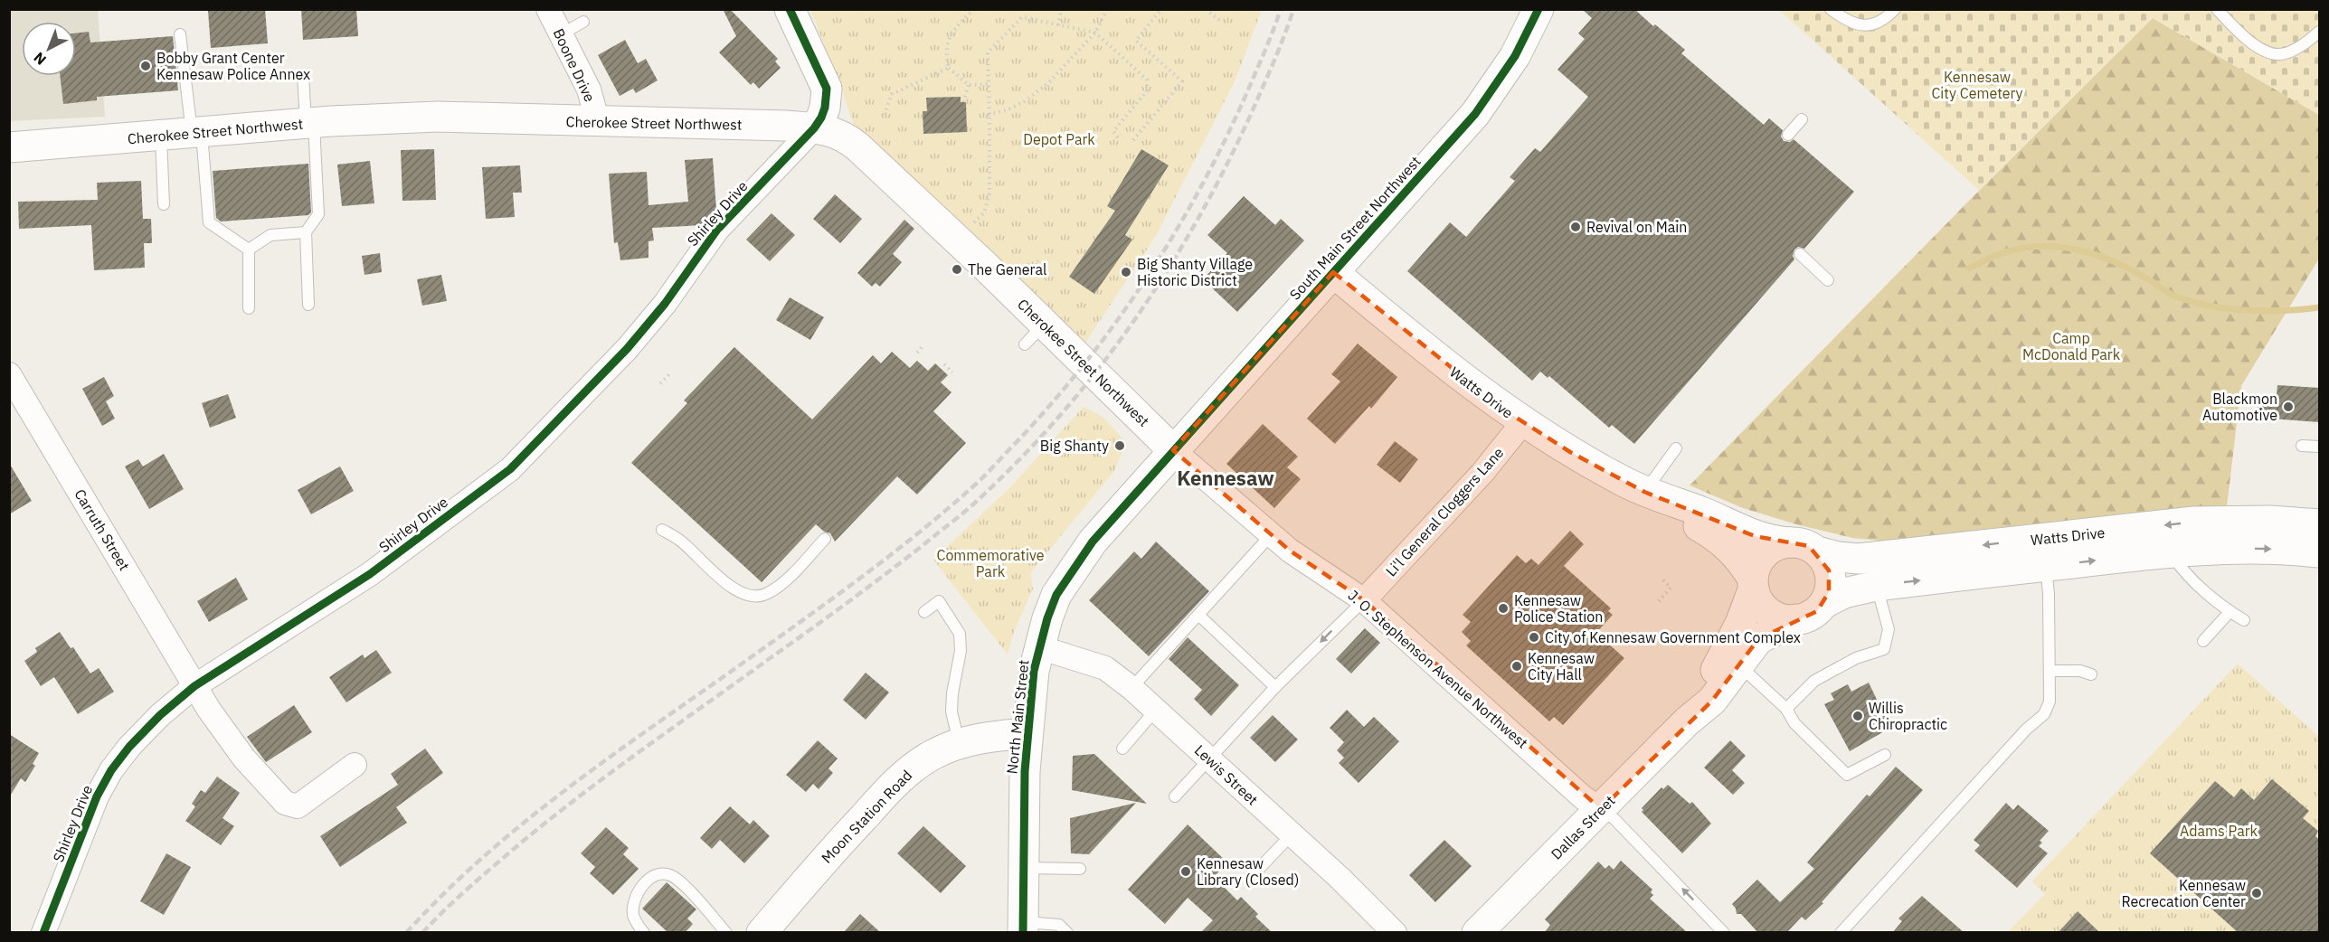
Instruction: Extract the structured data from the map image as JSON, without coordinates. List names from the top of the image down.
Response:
{
  "streets": {
    "main road": [
      "Cherokee Street Northwest",
      "South Main Street Northwest",
      "Watts Drive",
      "North Main Street",
      "Moon Station Road",
      "Dallas Street"
    ],
    "street": [
      "Boone Drive",
      "Shirley Drive",
      "Li'l General Cloggers Lane",
      "Carruth Street",
      "J. O. Stephenson Avenue Northwest",
      "Lewis Street"
    ]
  },
  "crossings": [
    ["Boone Drive", "Cherokee Street Northwest"],
    ["Cherokee Street Northwest", "Shirley Drive"],
    ["Cherokee Street Northwest", "South Main Street Northwest"],
    ["Cherokee Street Northwest", "J. O. Stephenson Avenue Northwest"],
    ["Cherokee Street Northwest", "North Main Street"],
    ["Shirley Drive", "Carruth Street"],
    ["South Main Street Northwest", "Watts Drive"],
    ["South Main Street Northwest", "J. O. Stephenson Avenue Northwest"],
    ["South Main Street Northwest", "North Main Street"],
    ["Watts Drive", "Li'l General Cloggers Lane"],
    ["Watts Drive", "Dallas Street"],
    ["Li'l General Cloggers Lane", "J. O. Stephenson Avenue Northwest"],
    ["J. O. Stephenson Avenue Northwest", "North Main Street"],
    ["J. O. Stephenson Avenue Northwest", "Dallas Street"],
    ["North Main Street", "Lewis Street"],
    ["North Main Street", "Moon Station Road"]
  ],
  "districts": ["Kennesaw"],
  "parks": [
    "Kennesaw City Cemetery",
    "Depot Park",
    "Camp McDonald Park",
    "Commemorative Park",
    "Adams Park"
  ],
  "places": [
    "Bobby Grant Center Kennesaw Police Annex",
    "Revival on Main",
    "The General",
    "Big Shanty Village Historic District",
    "Blackmon Automotive",
    "Big Shanty",
    "Kennesaw Police Station",
    "City of Kennesaw Government Complex",
    "Kennesaw City Hall",
    "Willis Chiropractic",
    "Kennesaw Library (Closed)",
    "Kennesaw Recrecation Center"
  ],
  "north": "bottom left"
}
